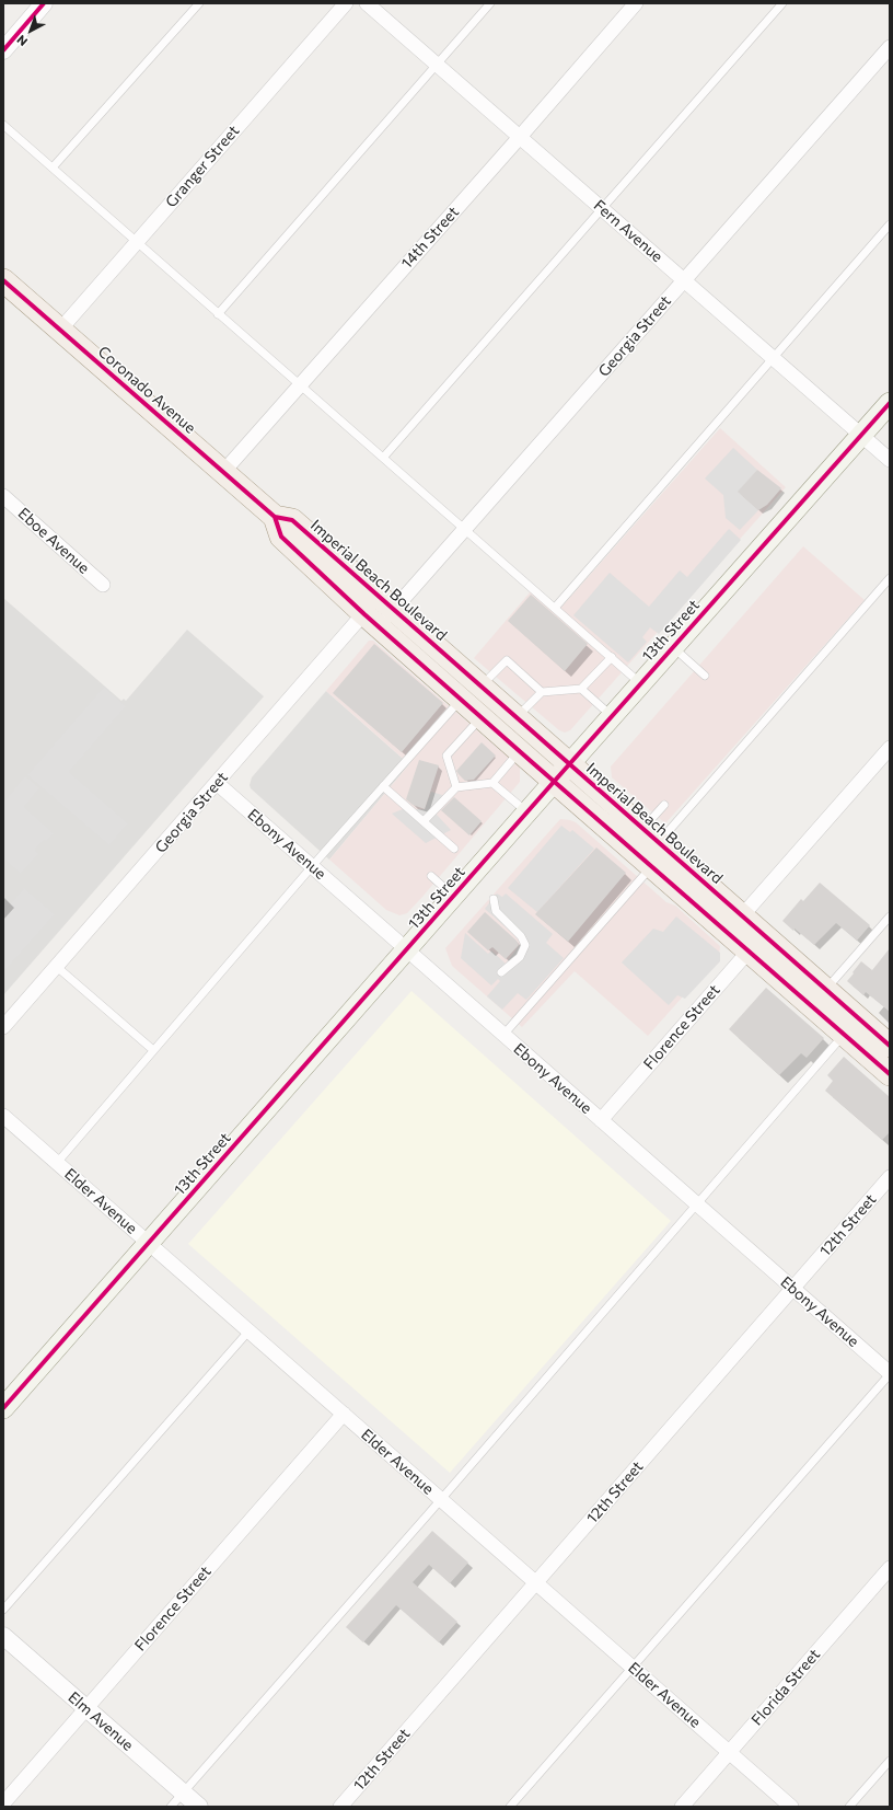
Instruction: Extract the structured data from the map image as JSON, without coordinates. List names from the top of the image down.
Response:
{
  "streets": {
    "main road": ["Coronado Avenue", "Imperial Beach Boulevard", "13th Street"],
    "street": [
      "Granger Street",
      "Fern Avenue",
      "14th Street",
      "Georgia Street",
      "Eboe Avenue",
      "Ebony Avenue",
      "Florence Street",
      "Elder Avenue",
      "12th Street",
      "Florida Street",
      "Elm Avenue"
    ]
  },
  "crossings": [
    ["Granger Street", "Coronado Avenue"],
    ["Fern Avenue", "14th Street"],
    ["Fern Avenue", "Georgia Street"],
    ["Fern Avenue", "13th Street"],
    ["14th Street", "Coronado Avenue"],
    ["Georgia Street", "Imperial Beach Boulevard"],
    ["Georgia Street", "Ebony Avenue"],
    ["Coronado Avenue", "Imperial Beach Boulevard"],
    ["Imperial Beach Boulevard", "13th Street"],
    ["Imperial Beach Boulevard", "Florence Street"],
    ["13th Street", "Ebony Avenue"],
    ["13th Street", "Elder Avenue"],
    ["Ebony Avenue", "Florence Street"],
    ["Ebony Avenue", "12th Street"],
    ["Florence Street", "Elder Avenue"],
    ["Florence Street", "Elm Avenue"],
    ["Elder Avenue", "12th Street"],
    ["Elder Avenue", "Florida Street"]
  ],
  "north": "bottom left"
}
